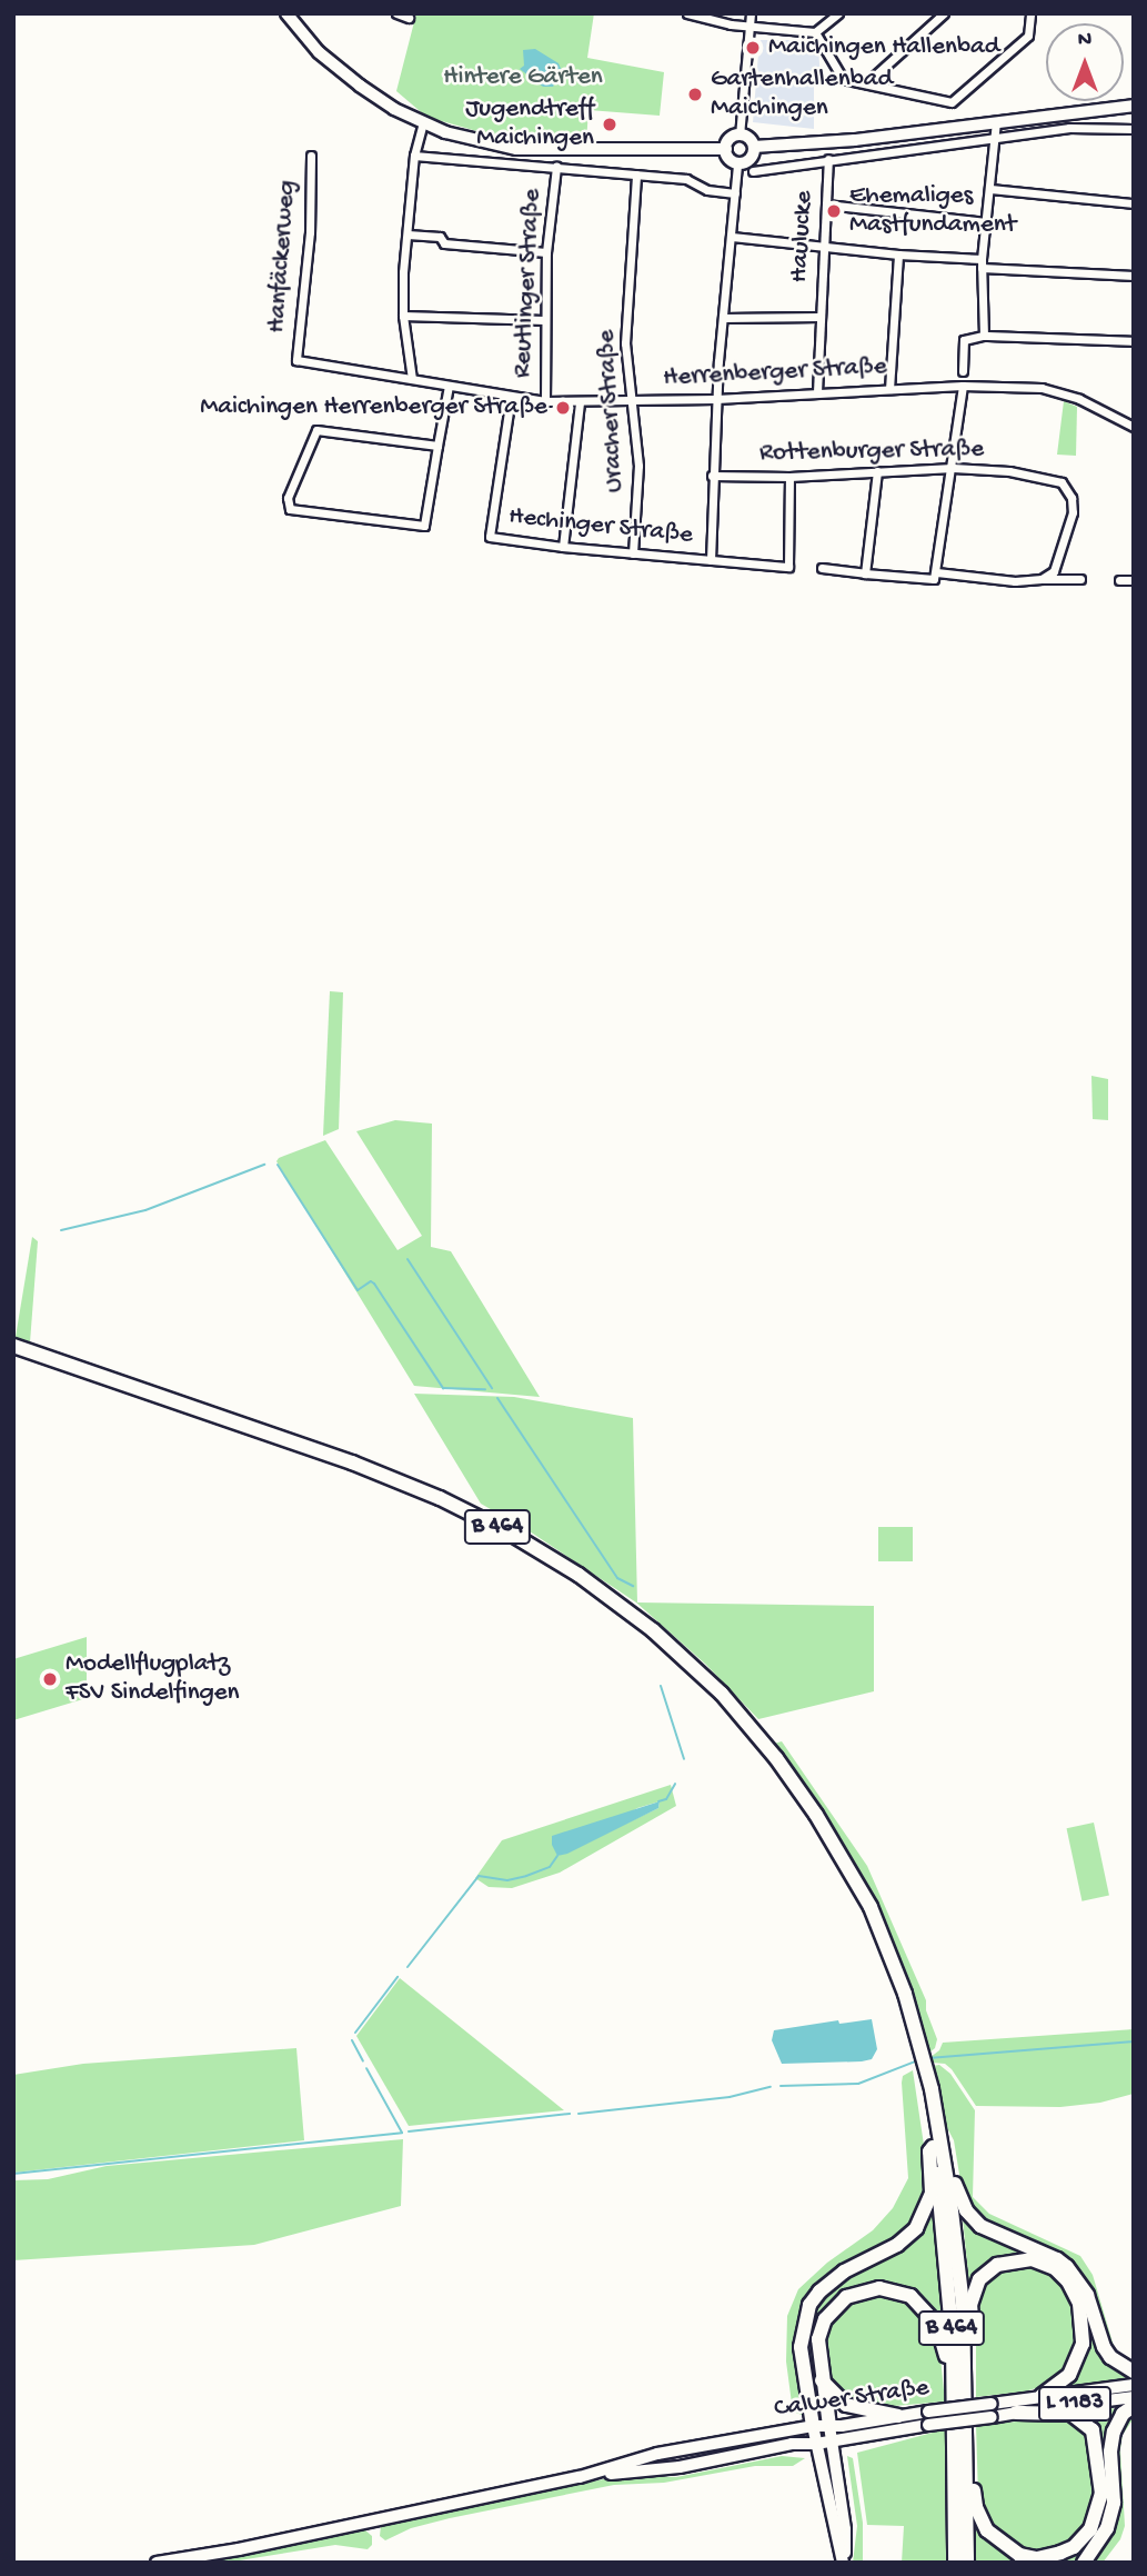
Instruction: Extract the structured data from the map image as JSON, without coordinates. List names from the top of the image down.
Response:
{
  "streets": {
    "highway": ["B 464"],
    "main road": ["Calwer Straße", "L 1183"],
    "street": [
      "Haulucke",
      "Hanfäckerweg",
      "Reutlinger Straße",
      "Herrenberger Straße",
      "Uracher Straße",
      "Rottenburger Straße",
      "Hechinger Straße"
    ]
  },
  "crossings": [
    ["Haulucke", "Herrenberger Straße"],
    ["Hanfäckerweg", "Herrenberger Straße"],
    ["Reutlinger Straße", "Herrenberger Straße"],
    ["Herrenberger Straße", "Uracher Straße"],
    ["Herrenberger Straße", "Hechinger Straße"],
    ["Uracher Straße", "Hechinger Straße"],
    ["Rottenburger Straße", "Hechinger Straße"]
  ],
  "parks": ["Hintere Gärten"],
  "places": [
    "Maichingen Hallenbad",
    "Gartenhallenbad Maichingen",
    "Jugendtreff Maichingen",
    "Ehemaliges Mastfundament",
    "Maichingen Herrenberger Straße",
    "Modellflugplatz FSV Sindelfingen"
  ],
  "north": "top"
}
